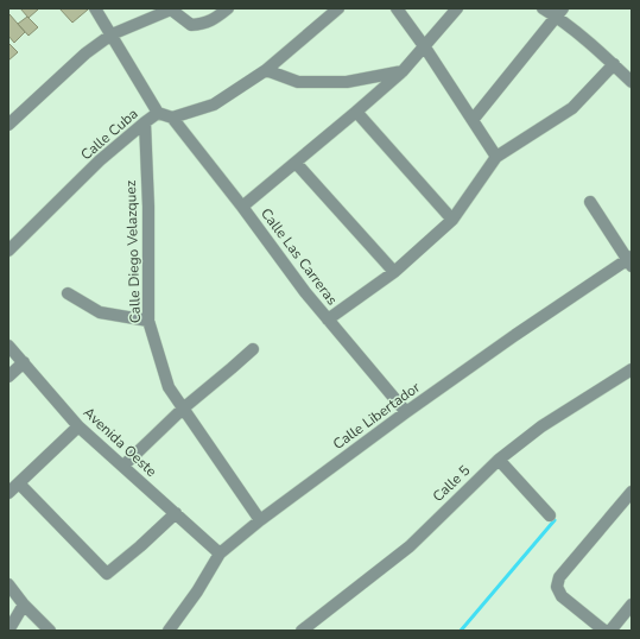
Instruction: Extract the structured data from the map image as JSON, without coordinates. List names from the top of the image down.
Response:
{
  "streets": {
    "street": [
      "Calle Cuba",
      "Calle Diego Velazquez",
      "Calle Las Carreras",
      "Calle Libertador",
      "Avenida Oeste",
      "Calle 5"
    ]
  },
  "crossings": [
    ["Calle Cuba", "Calle Diego Velazquez"],
    ["Calle Cuba", "Calle Las Carreras"],
    ["Calle Diego Velazquez", "Calle Libertador"],
    ["Calle Las Carreras", "Calle Libertador"],
    ["Calle Libertador", "Avenida Oeste"]
  ]
}
